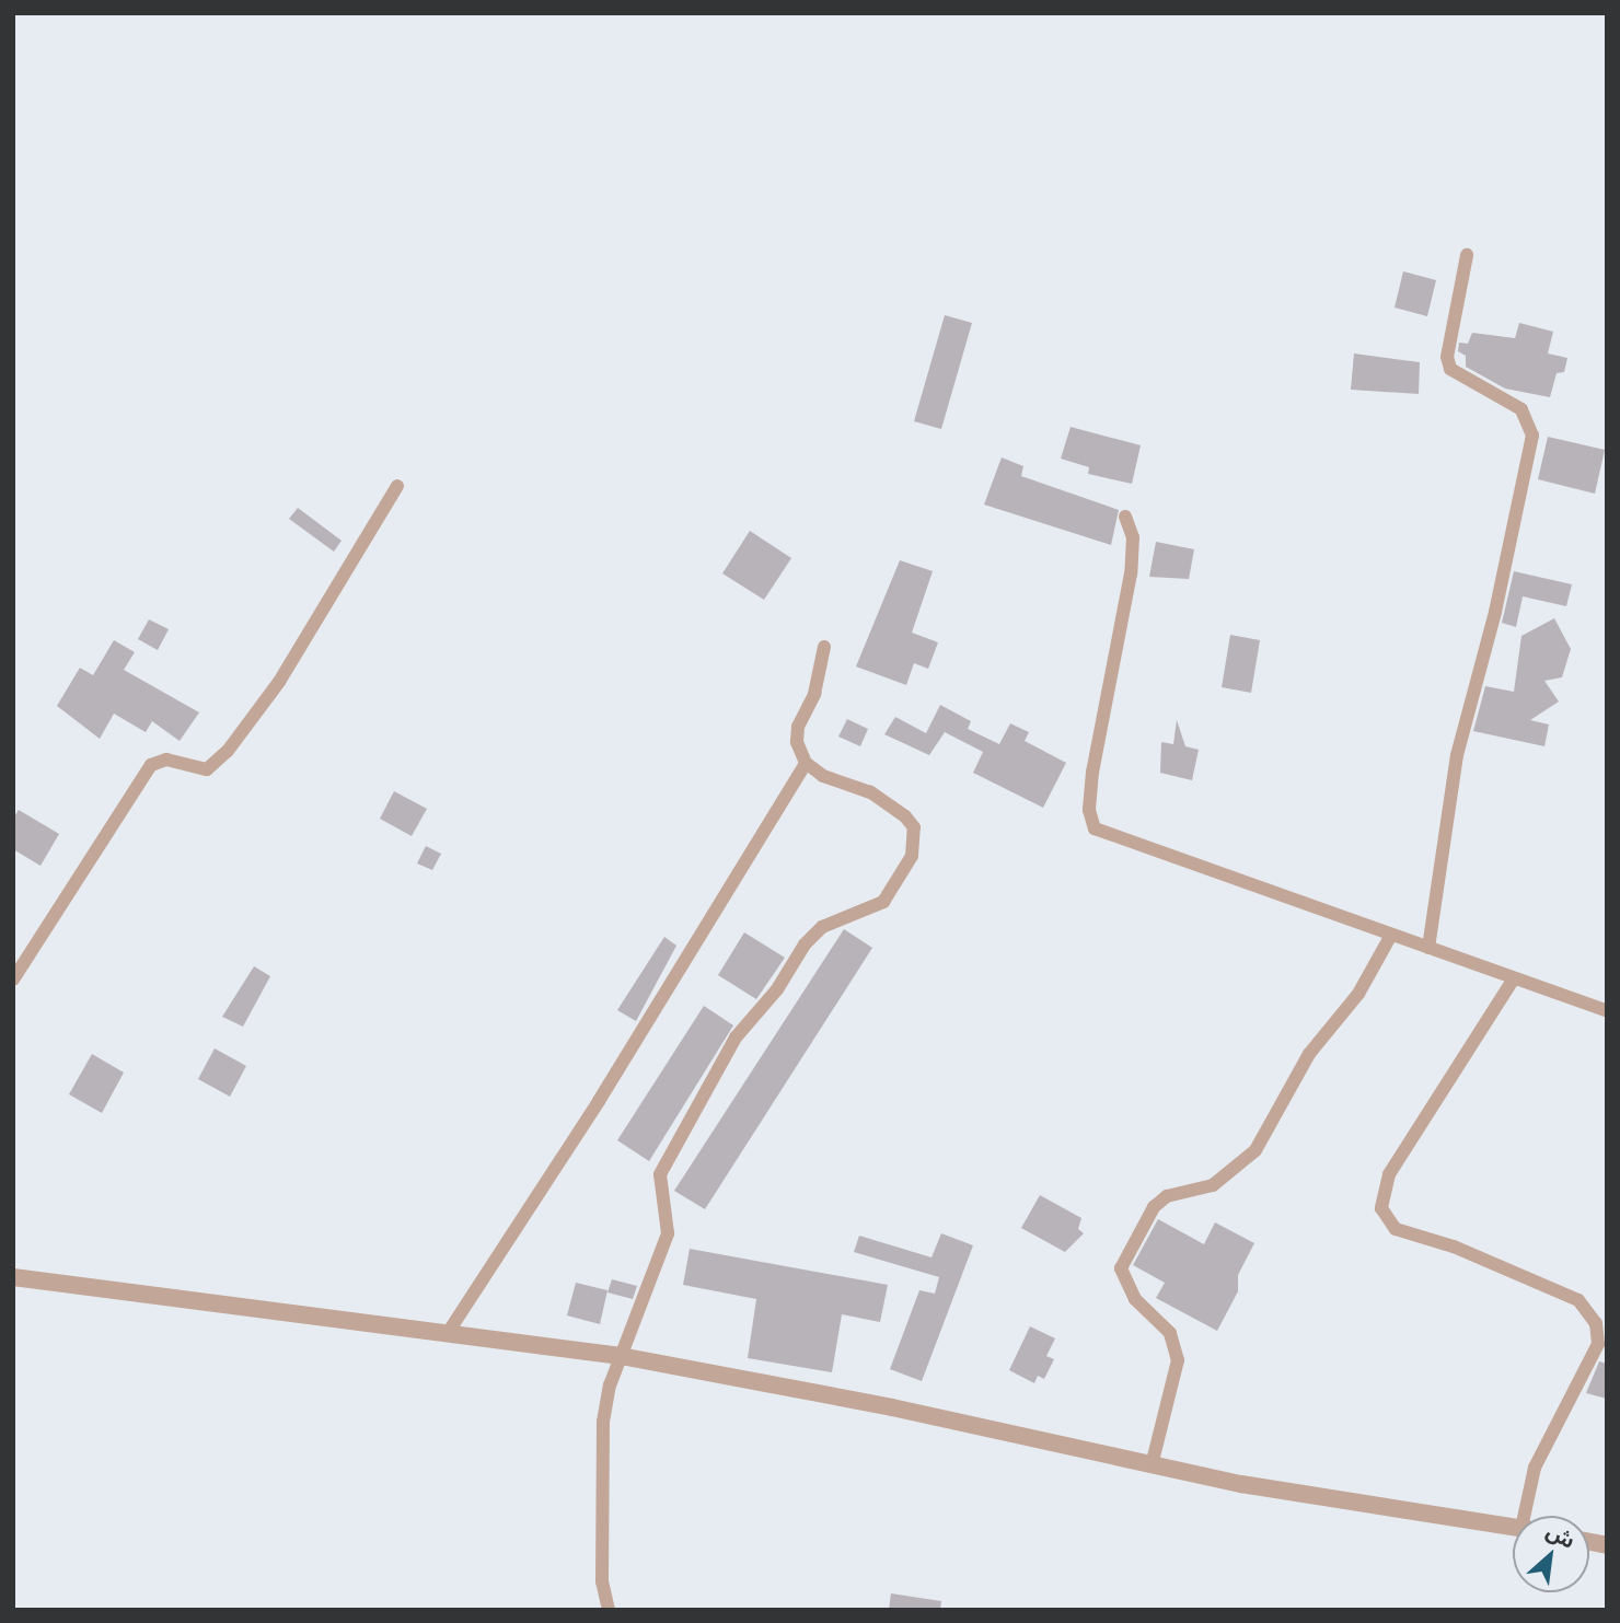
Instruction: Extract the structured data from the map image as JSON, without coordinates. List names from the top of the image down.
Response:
{
  "north": "top right"
}
